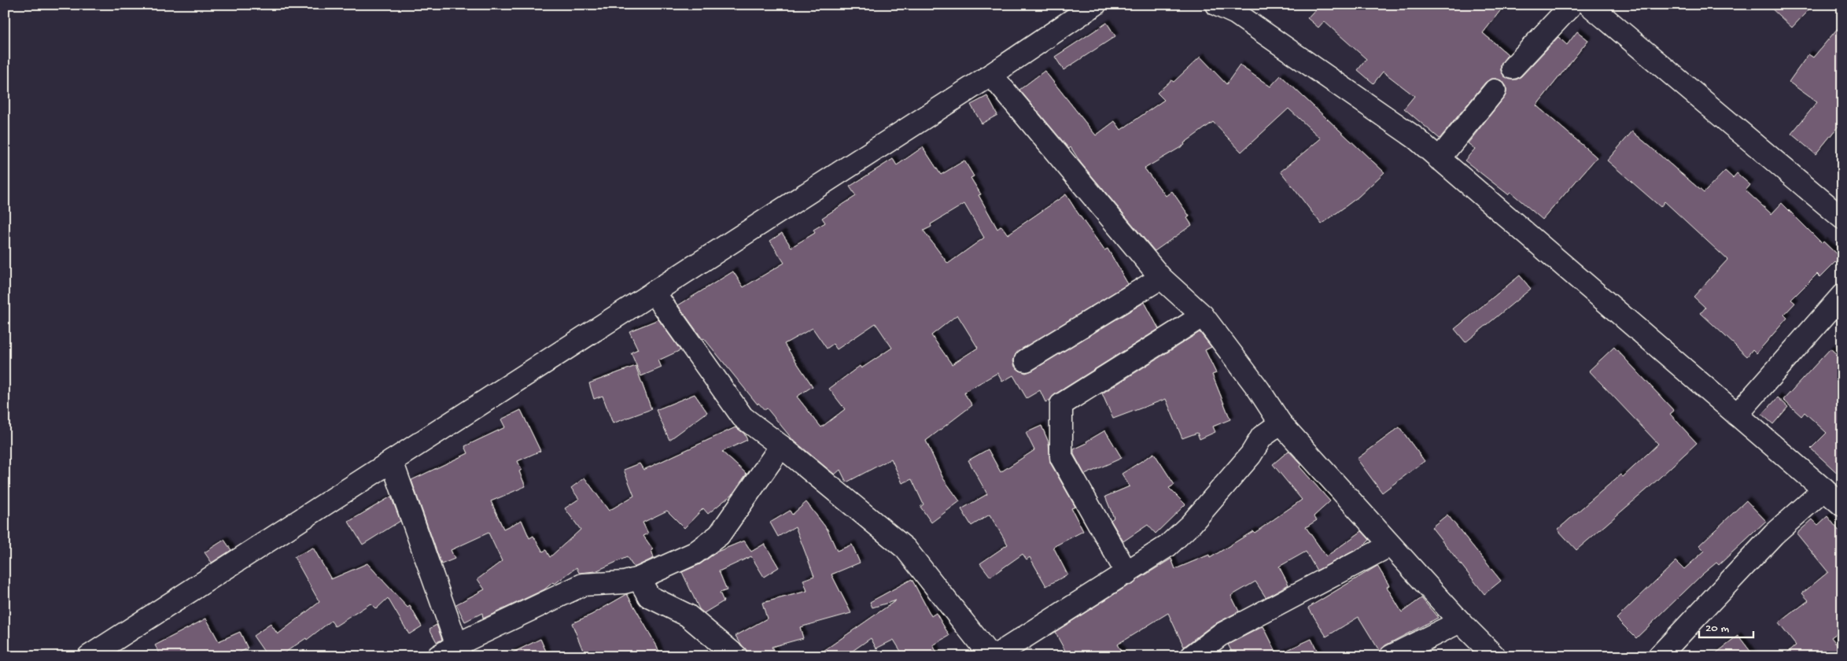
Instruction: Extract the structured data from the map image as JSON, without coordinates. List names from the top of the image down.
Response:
{
  "scale_bar": "20 m"
}
